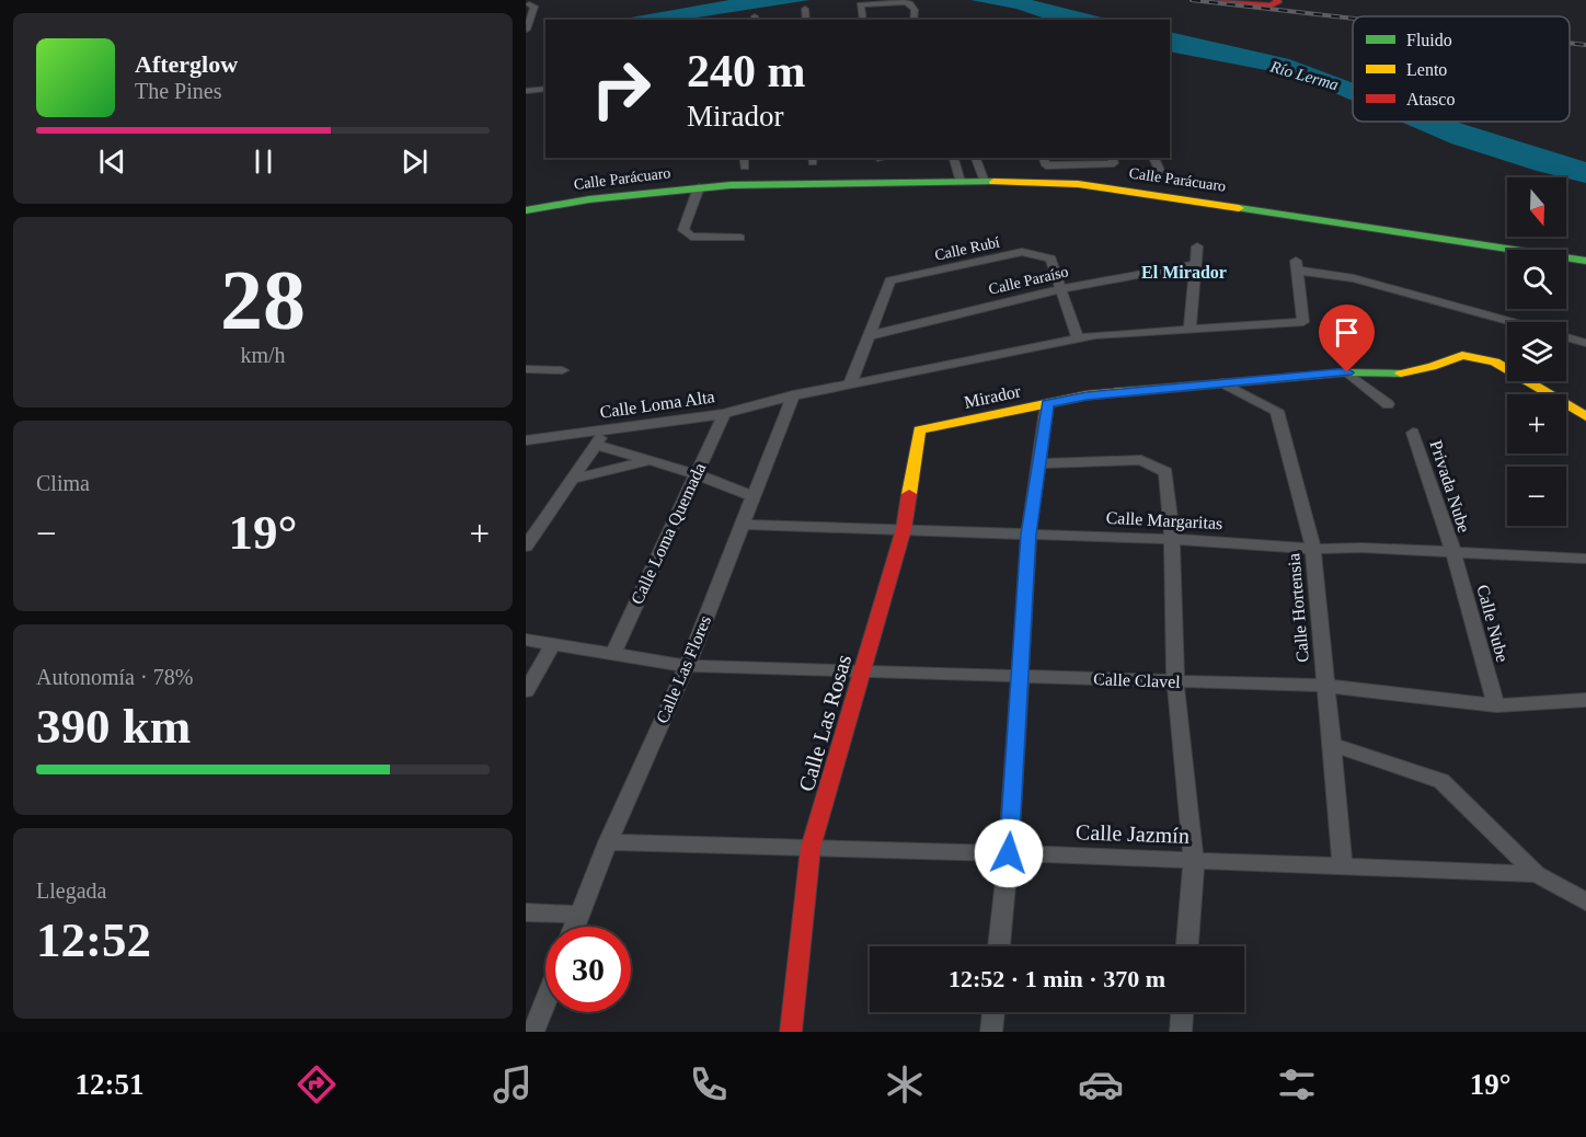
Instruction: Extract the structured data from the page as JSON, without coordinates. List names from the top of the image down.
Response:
{
  "streets": {
    "main road": ["Calle Parácuaro", "Mirador", "Calle Las Rosas"],
    "street": [
      "Calle Rubí",
      "Calle Paraíso",
      "Calle Loma Alta",
      "Privada Nube",
      "Calle Margaritas",
      "Calle Loma Quemada",
      "Calle Hortensia",
      "Calle Nube",
      "Calle Las Flores",
      "Calle Clavel",
      "Calle Jazmín"
    ]
  },
  "crossings": [
    ["Calle Rubí", "Calle Paraíso"],
    ["Mirador", "Calle Hortensia"],
    ["Mirador", "Calle Las Rosas"],
    ["Calle Loma Alta", "Calle Loma Quemada"],
    ["Calle Loma Alta", "Calle Las Flores"],
    ["Privada Nube", "Calle Margaritas"],
    ["Privada Nube", "Calle Nube"],
    ["Calle Margaritas", "Calle Hortensia"],
    ["Calle Margaritas", "Calle Nube"],
    ["Calle Margaritas", "Calle Las Flores"],
    ["Calle Margaritas", "Calle Las Rosas"],
    ["Calle Loma Quemada", "Calle Clavel"],
    ["Calle Hortensia", "Calle Clavel"],
    ["Calle Hortensia", "Calle Jazmín"],
    ["Calle Nube", "Calle Clavel"],
    ["Calle Las Flores", "Calle Clavel"],
    ["Calle Las Flores", "Calle Jazmín"],
    ["Calle Clavel", "Calle Las Rosas"],
    ["Calle Las Rosas", "Calle Jazmín"]
  ],
  "districts": ["El Mirador"],
  "water": ["Río Lerma"],
  "legend": ["Fluido", "Lento", "Atasco"],
  "north": "bottom",
  "page": {
    "turn": ["240 m", "Mirador"],
    "song": ["Afterglow", "The Pines"],
    "map_buttons": ["+", "−"],
    "tile": [
      ["28", "km/h"],
      "Clima",
      ["Autonomía · 78%", "390 km"],
      ["Llegada", "12:52"]
    ],
    "heat": ["−", "19°", "+"],
    "limit": "30",
    "trip": "12:52 · 1 min · 370 m",
    "tabs": ["12:51", "19°"]
  }
}
